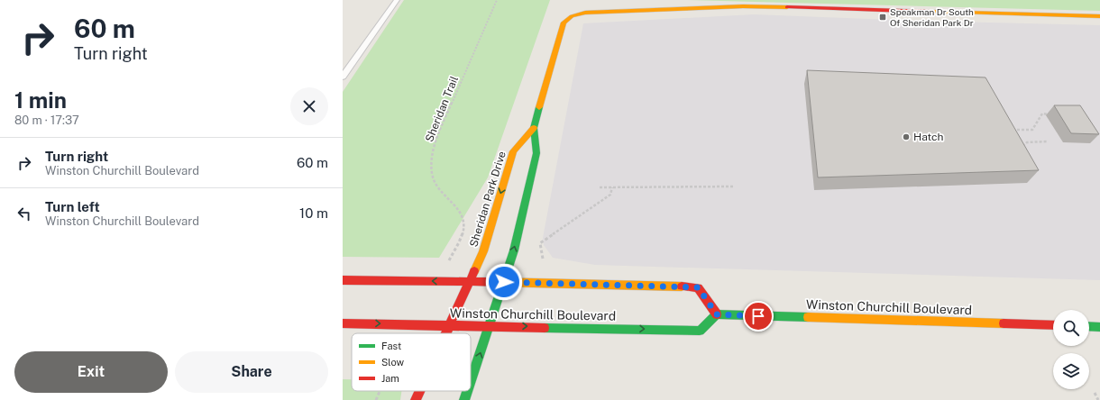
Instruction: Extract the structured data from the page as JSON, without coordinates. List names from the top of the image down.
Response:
{
  "streets": {
    "street": ["Sheridan Park Drive", "Winston Churchill Boulevard"],
    "path": ["Sheridan Trail"]
  },
  "crossings": [
    ["Sheridan Park Drive", "Winston Churchill Boulevard"]
  ],
  "places": {
    "transit": ["Speakman Dr South Of Sheridan Park Dr"],
    "other": ["Hatch"]
  },
  "legend": ["Fast", "Slow", "Jam"],
  "page": {
    "turn": ["60 m", "Turn right"],
    "heading": ["1 min", "80 m · 17:37"],
    "list": [
      {
        "name": "Turn right",
        "note": "Winston Churchill Boulevard",
        "value": "60 m"
      },
      {
        "name": "Turn left",
        "note": "Winston Churchill Boulevard",
        "value": "10 m"
      }
    ],
    "buttons": ["Exit", "Share"]
  }
}
